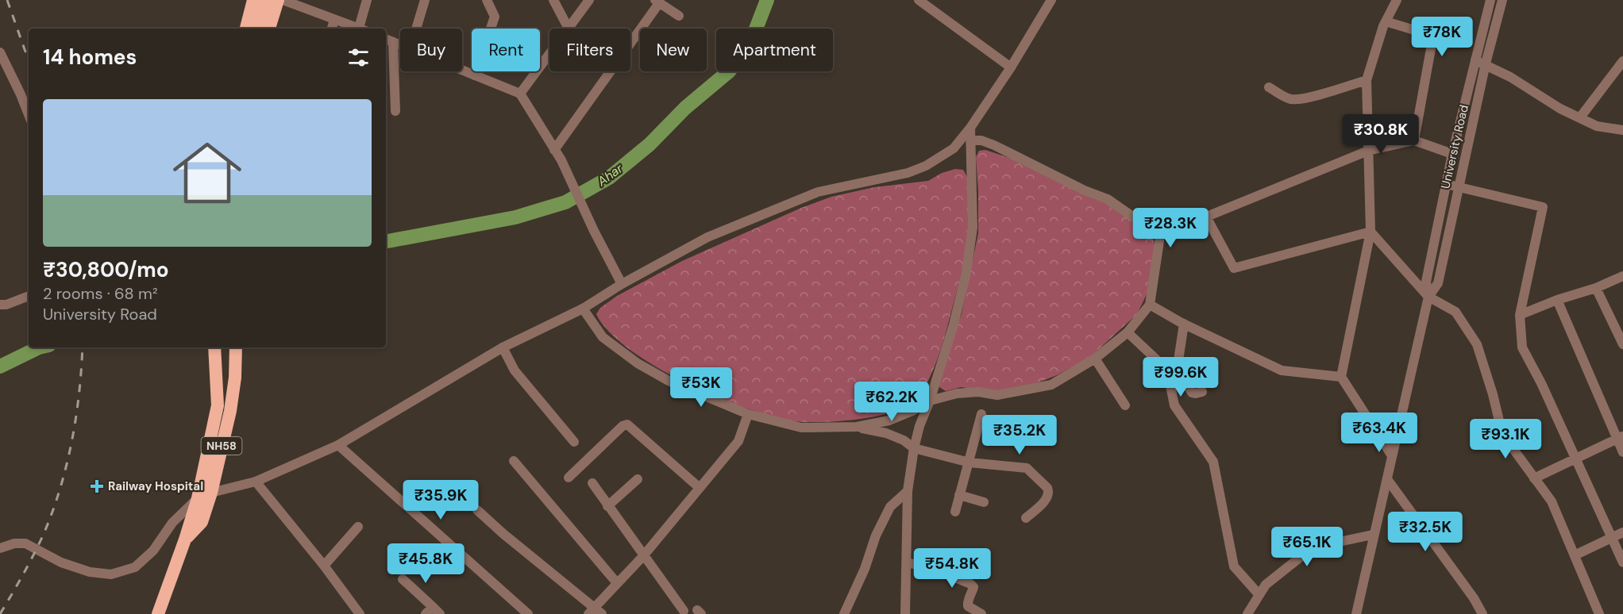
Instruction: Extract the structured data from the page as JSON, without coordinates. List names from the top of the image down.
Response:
{
  "streets": {
    "highway": ["NH58"],
    "street": ["University Road"]
  },
  "water": ["Ahar"],
  "places": {
    "health": ["Railway Hospital"]
  },
  "page": {
    "price": [
      "₹78K",
      "₹30.8K",
      "₹28.3K",
      "₹99.6K",
      "₹53K",
      "₹62.2K",
      "₹63.4K",
      "₹35.2K",
      "₹93.1K",
      "₹35.9K",
      "₹32.5K",
      "₹65.1K",
      "₹45.8K",
      "₹54.8K"
    ],
    "chip": [
      "Buy",
      "Rent",
      "Filters",
      "New",
      "Apartment"
    ],
    "heading": "14 homes",
    "list": [
      {
        "name": "₹30,800/mo",
        "note": "2 rooms · 68 m² · University Road"
      }
    ]
  }
}
